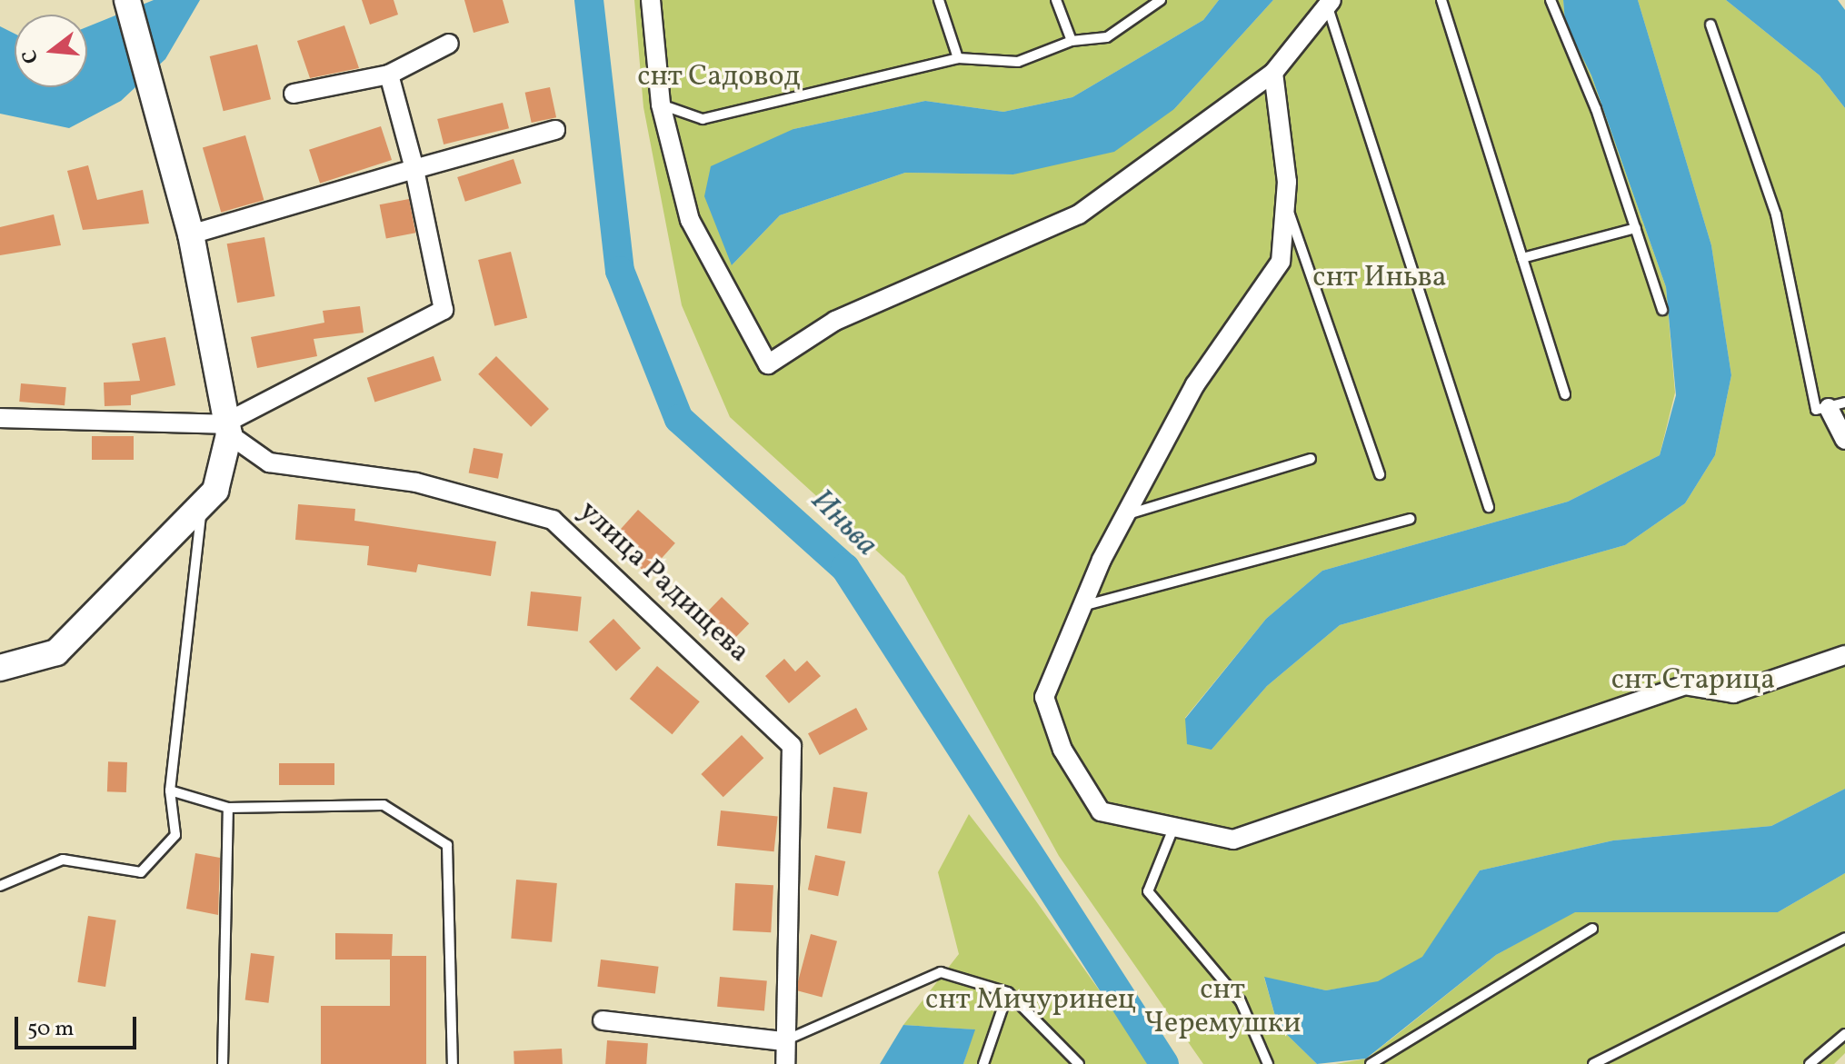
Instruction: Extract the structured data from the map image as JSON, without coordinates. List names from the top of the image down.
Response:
{
  "streets": {
    "street": ["улица Радищева"]
  },
  "water": ["Иньва"],
  "parks": [
    "снт Садовод",
    "снт Иньва",
    "снт Старица",
    "снт Черемушки",
    "снт Мичуринец"
  ],
  "scale_bar": "50 m",
  "north": "left"
}
